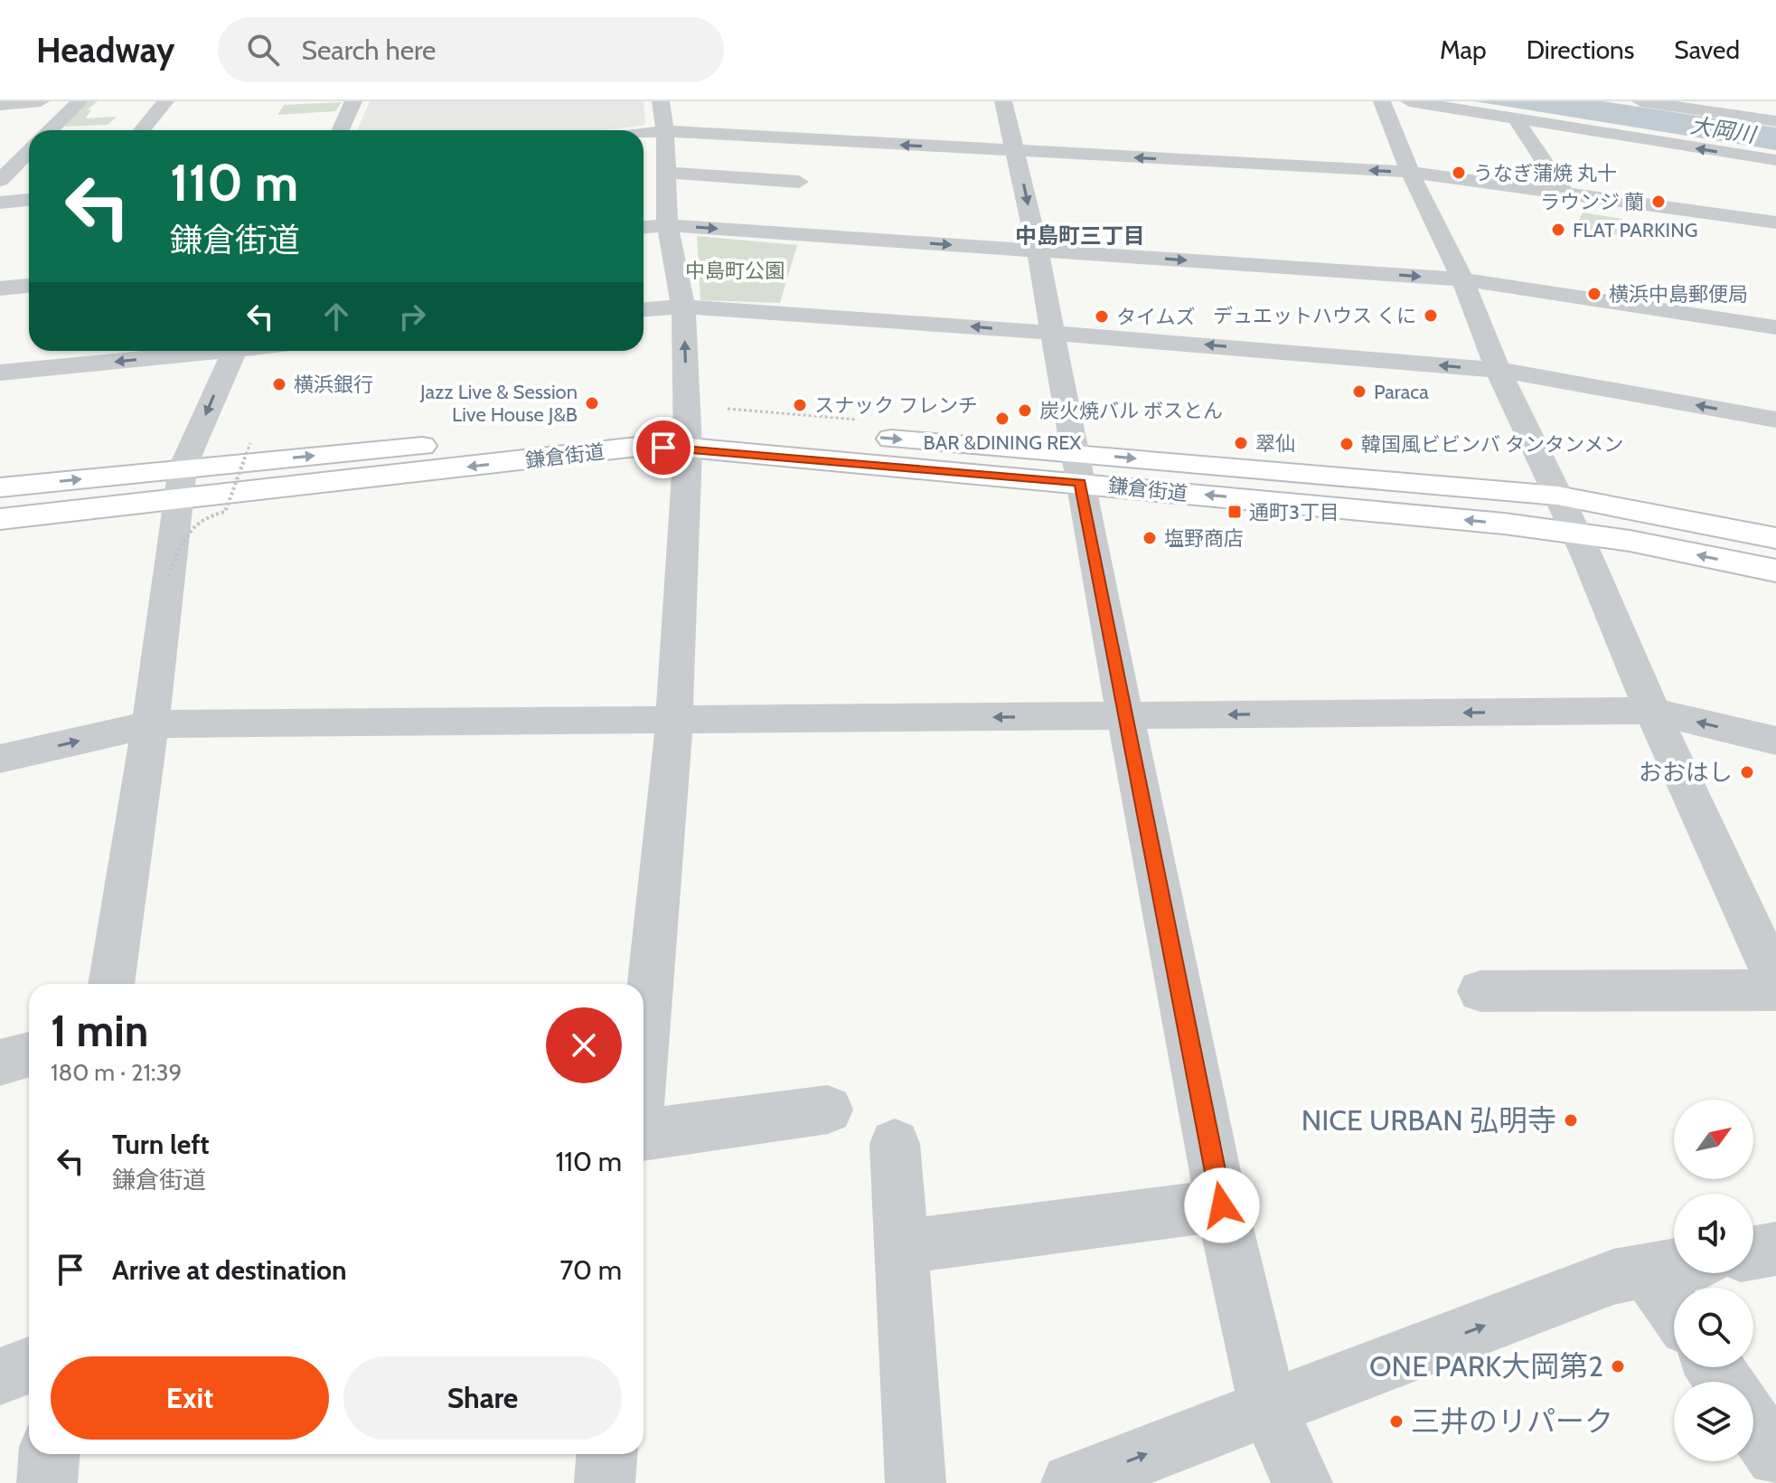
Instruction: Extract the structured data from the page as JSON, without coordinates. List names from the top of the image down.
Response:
{
  "streets": {
    "main road": ["鎌倉街道"]
  },
  "districts": ["中島町三丁目"],
  "water": ["大岡川"],
  "parks": ["中島町公園"],
  "places": {
    "other": [
      "うなぎ蒲焼 丸十",
      "ラウンジ 蘭",
      "FLAT PARKING",
      "横浜中島郵便局",
      "デュエットハウス くに",
      "タイムズ",
      "横浜銀行",
      "Paraca",
      "Jazz Live & Session Live House J&B",
      "スナック フレンチ",
      "炭火焼バル ボスとん",
      "BAR &DINING REX",
      "翠仙",
      "韓国風ビビンバ タンタンメン",
      "塩野商店",
      "おおはし",
      "NICE URBAN 弘明寺",
      "ONE PARK大岡第2",
      "三井のリパーク"
    ],
    "transit": ["通町3丁目"]
  },
  "north": "top right",
  "page": {
    "header": "Headway",
    "search": "Search here",
    "nav": ["Map", "Directions", "Saved"],
    "turn": ["110 m", "鎌倉街道"],
    "heading": ["1 min", "180 m · 21:39"],
    "list": [
      {
        "name": "Turn left",
        "note": "鎌倉街道",
        "value": "110 m"
      },
      {
        "name": "Arrive at destination",
        "value": "70 m"
      }
    ],
    "buttons": ["Exit", "Share"]
  }
}
